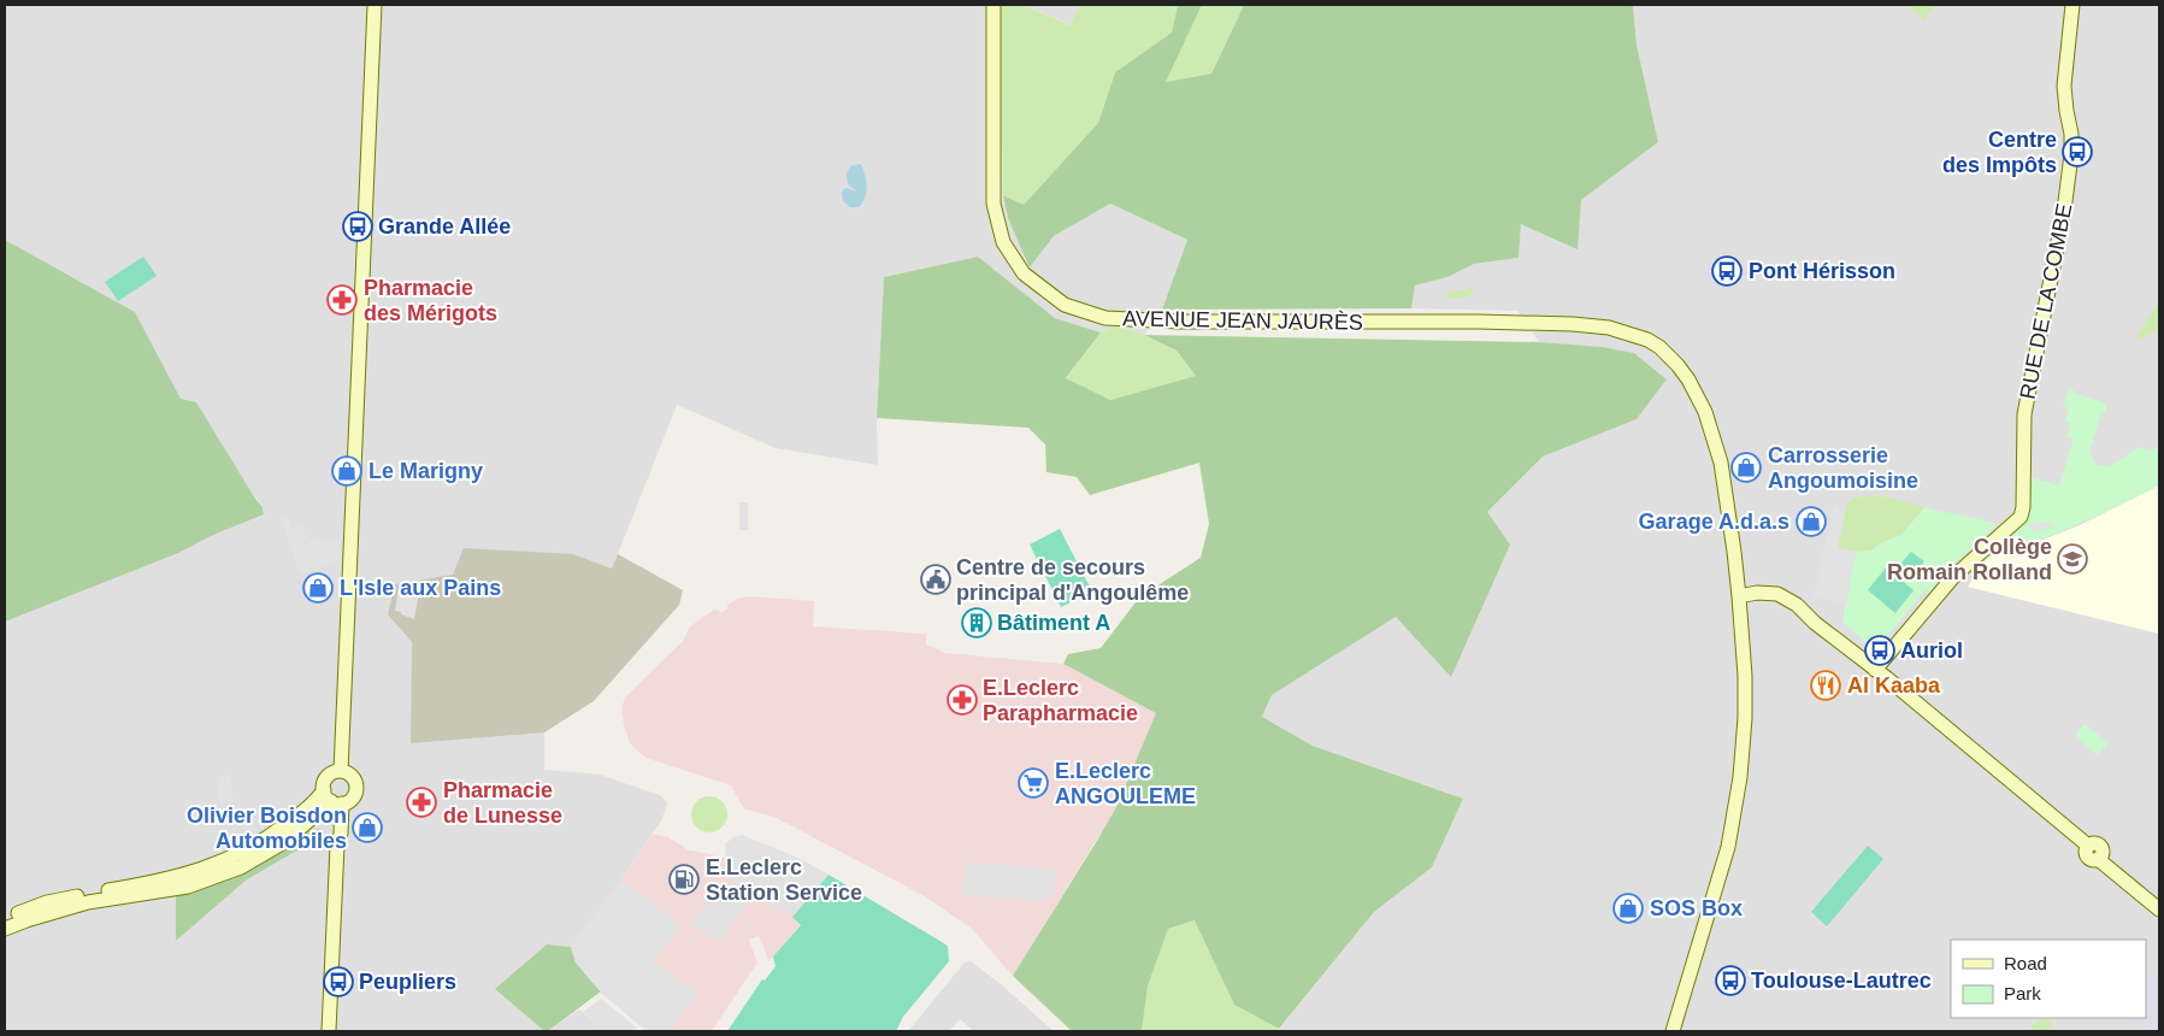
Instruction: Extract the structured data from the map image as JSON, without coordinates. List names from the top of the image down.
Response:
{
  "streets": {
    "main road": ["RUE DE LA COMBE", "AVENUE JEAN JAURÈS"]
  },
  "places": {
    "bus stop": [
      "Centre des Impôts",
      "Grande Allée",
      "Pont Hérisson",
      "Auriol",
      "Toulouse-Lautrec",
      "Peupliers"
    ],
    "pharmacy": ["Pharmacie des Mérigots", "E.Leclerc Parapharmacie", "Pharmacie de Lunesse"],
    "shop": [
      "Carrosserie Angoumoisine",
      "Le Marigny",
      "Garage A.d.a.s",
      "L'Isle aux Pains",
      "Olivier Boisdon Automobiles",
      "SOS Box"
    ],
    "school or university": ["Collège Romain Rolland"],
    "public building": ["Centre de secours principal d'Angoulême"],
    "building": ["Bâtiment A"],
    "restaurant": ["Al Kaaba"],
    "supermarket": ["E.Leclerc ANGOULEME"],
    "fuel station": ["E.Leclerc Station Service"]
  },
  "legend": ["Road", "Park"]
}
